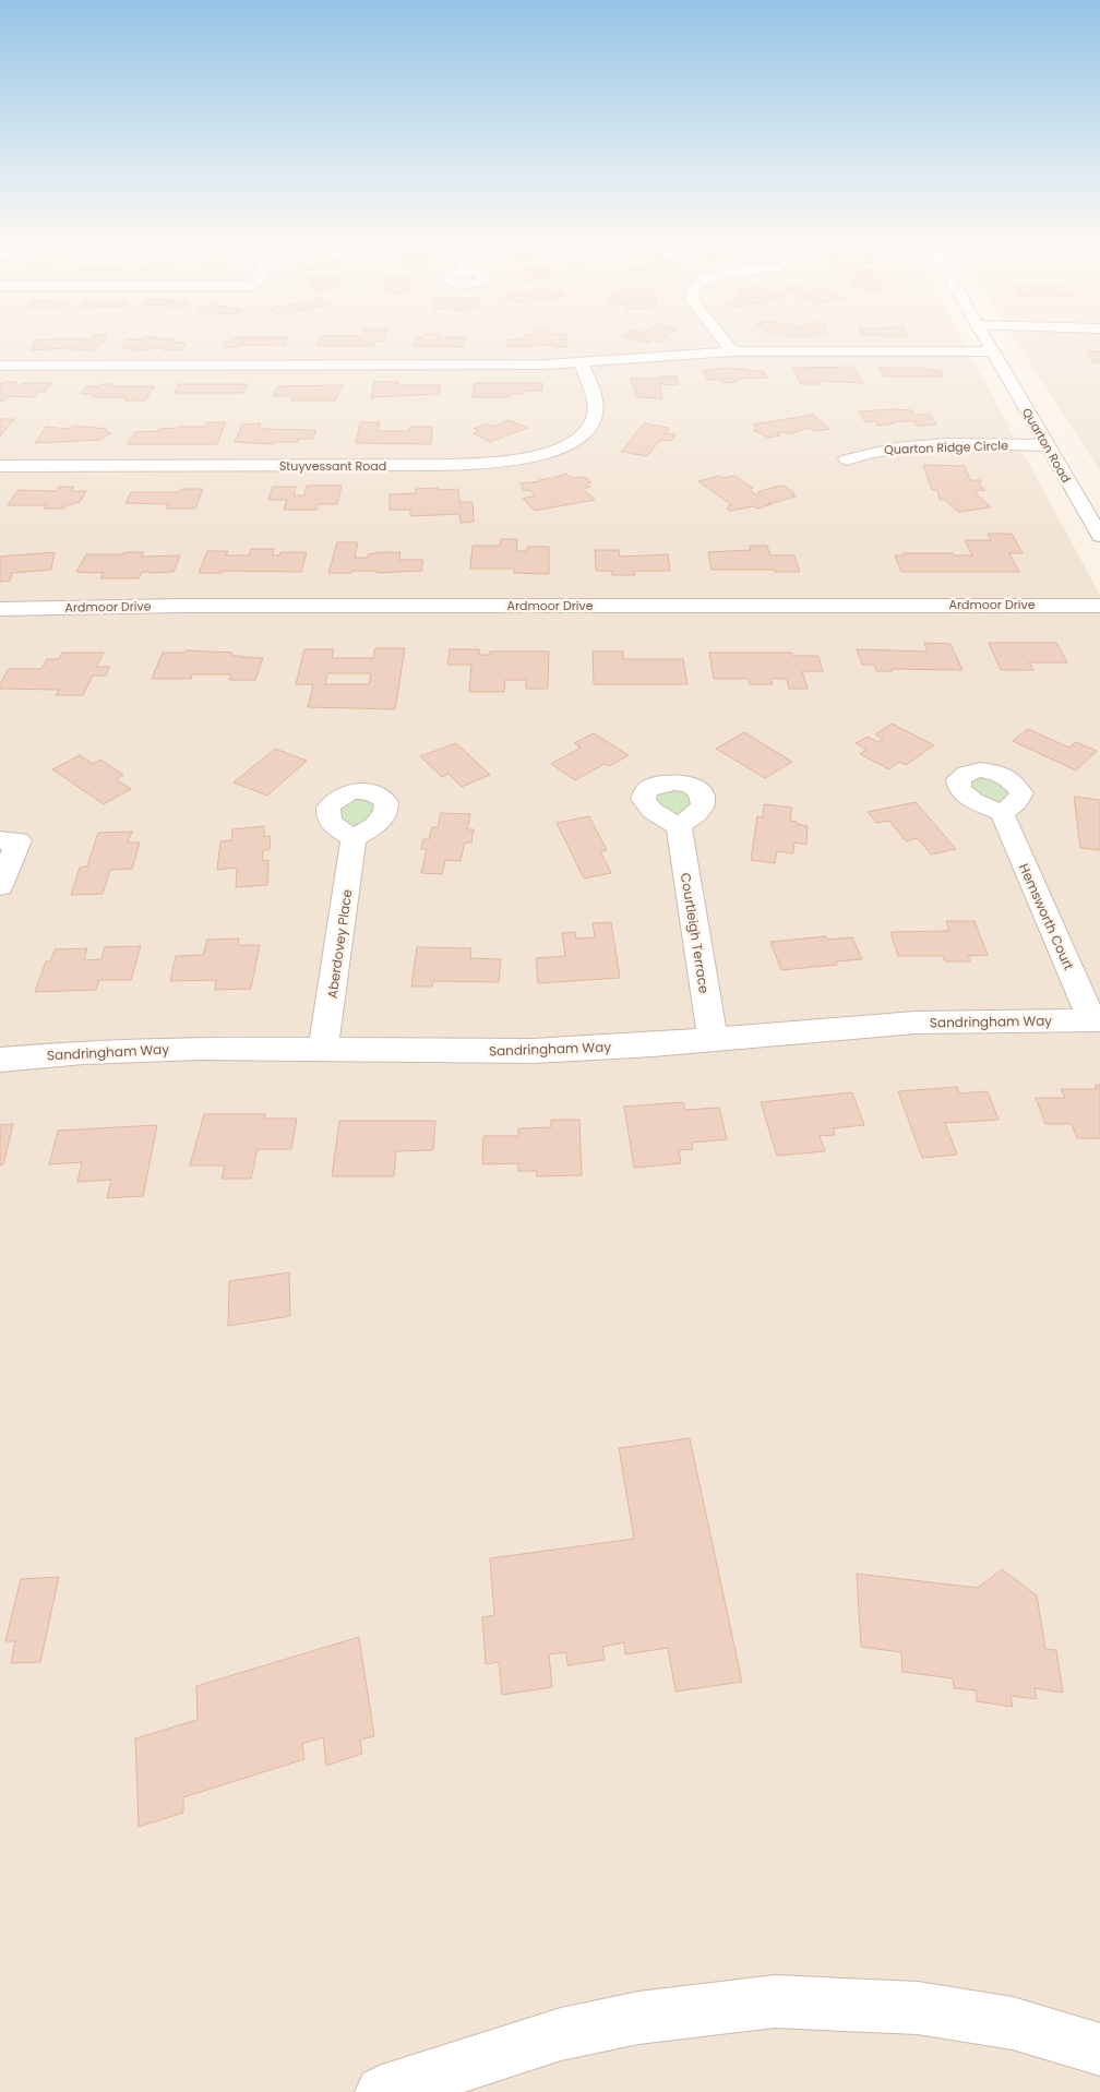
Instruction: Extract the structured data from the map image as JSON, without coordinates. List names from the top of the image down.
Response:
{
  "streets": {
    "street": [
      "Quarton Road",
      "Quarton Ridge Circle",
      "Stuyvessant Road",
      "Ardmoor Drive",
      "Hemsworth Court",
      "Courtleigh Terrace",
      "Aberdovey Place",
      "Sandringham Way"
    ]
  },
  "crossings": [
    ["Quarton Road", "Quarton Ridge Circle"],
    ["Hemsworth Court", "Sandringham Way"],
    ["Courtleigh Terrace", "Sandringham Way"],
    ["Aberdovey Place", "Sandringham Way"]
  ]
}
